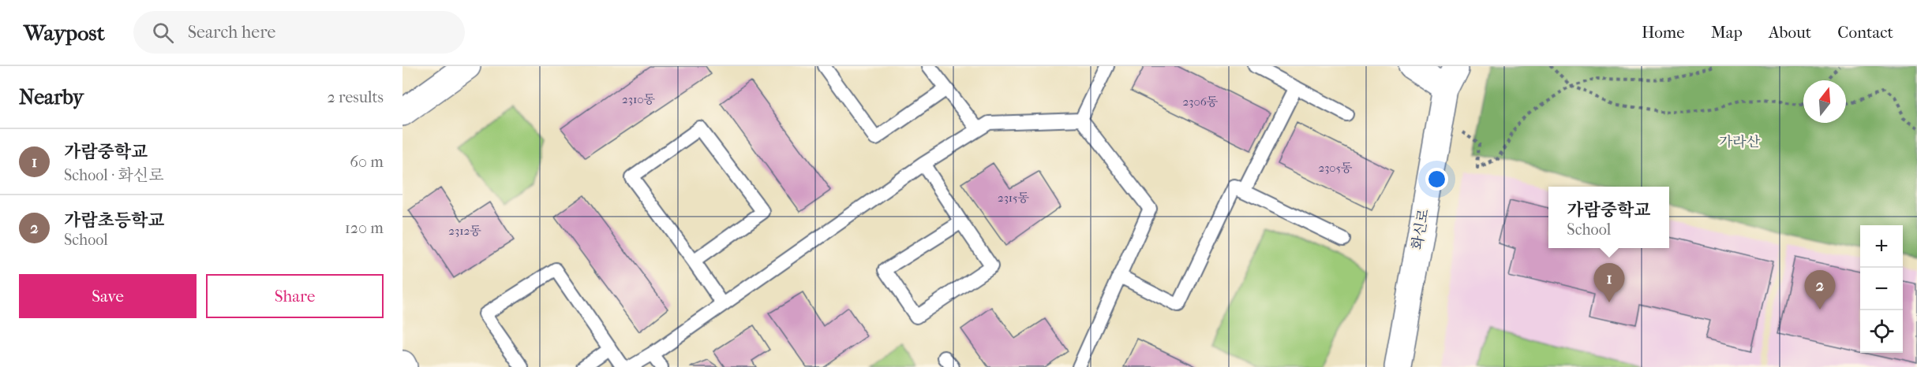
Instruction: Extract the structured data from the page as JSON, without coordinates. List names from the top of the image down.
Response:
{
  "streets": {
    "main road": ["화신로"]
  },
  "parks": ["가라산"],
  "house_numbers": [
    "2310동",
    "2306동",
    "2305동",
    "2315동",
    "2312동"
  ],
  "north": "top",
  "page": {
    "header": "Waypost",
    "search": "Search here",
    "nav": [
      "Home",
      "Map",
      "About",
      "Contact"
    ],
    "heading": ["Nearby", "2 results"],
    "list": [
      {
        "mark": "1",
        "name": "가람중학교",
        "note": "School · 화신로",
        "value": "60 m"
      },
      {
        "mark": "2",
        "name": "가람초등학교",
        "note": "School",
        "value": "120 m"
      }
    ],
    "popup": ["가람중학교", "School"],
    "map_buttons": ["+", "−"],
    "buttons": ["Save", "Share"],
    "pins": ["1", "2"]
  }
}
